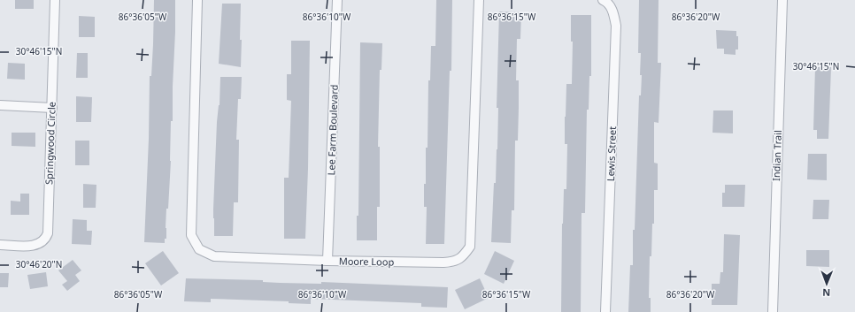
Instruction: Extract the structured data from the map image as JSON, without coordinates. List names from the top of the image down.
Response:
{
  "streets": {
    "street": [
      "Lee Farm Boulevard",
      "Springwood Circle",
      "Lewis Street",
      "Indian Trail",
      "Moore Loop"
    ]
  },
  "crossings": [
    ["Lee Farm Boulevard", "Moore Loop"]
  ],
  "north": "bottom",
  "coordinates": [
    "86°36'05\"W",
    "86°36'10\"W",
    "86°36'15\"W",
    "86°36'20\"W",
    "30°46'15\"N",
    "30°46'20\"N"
  ]
}
